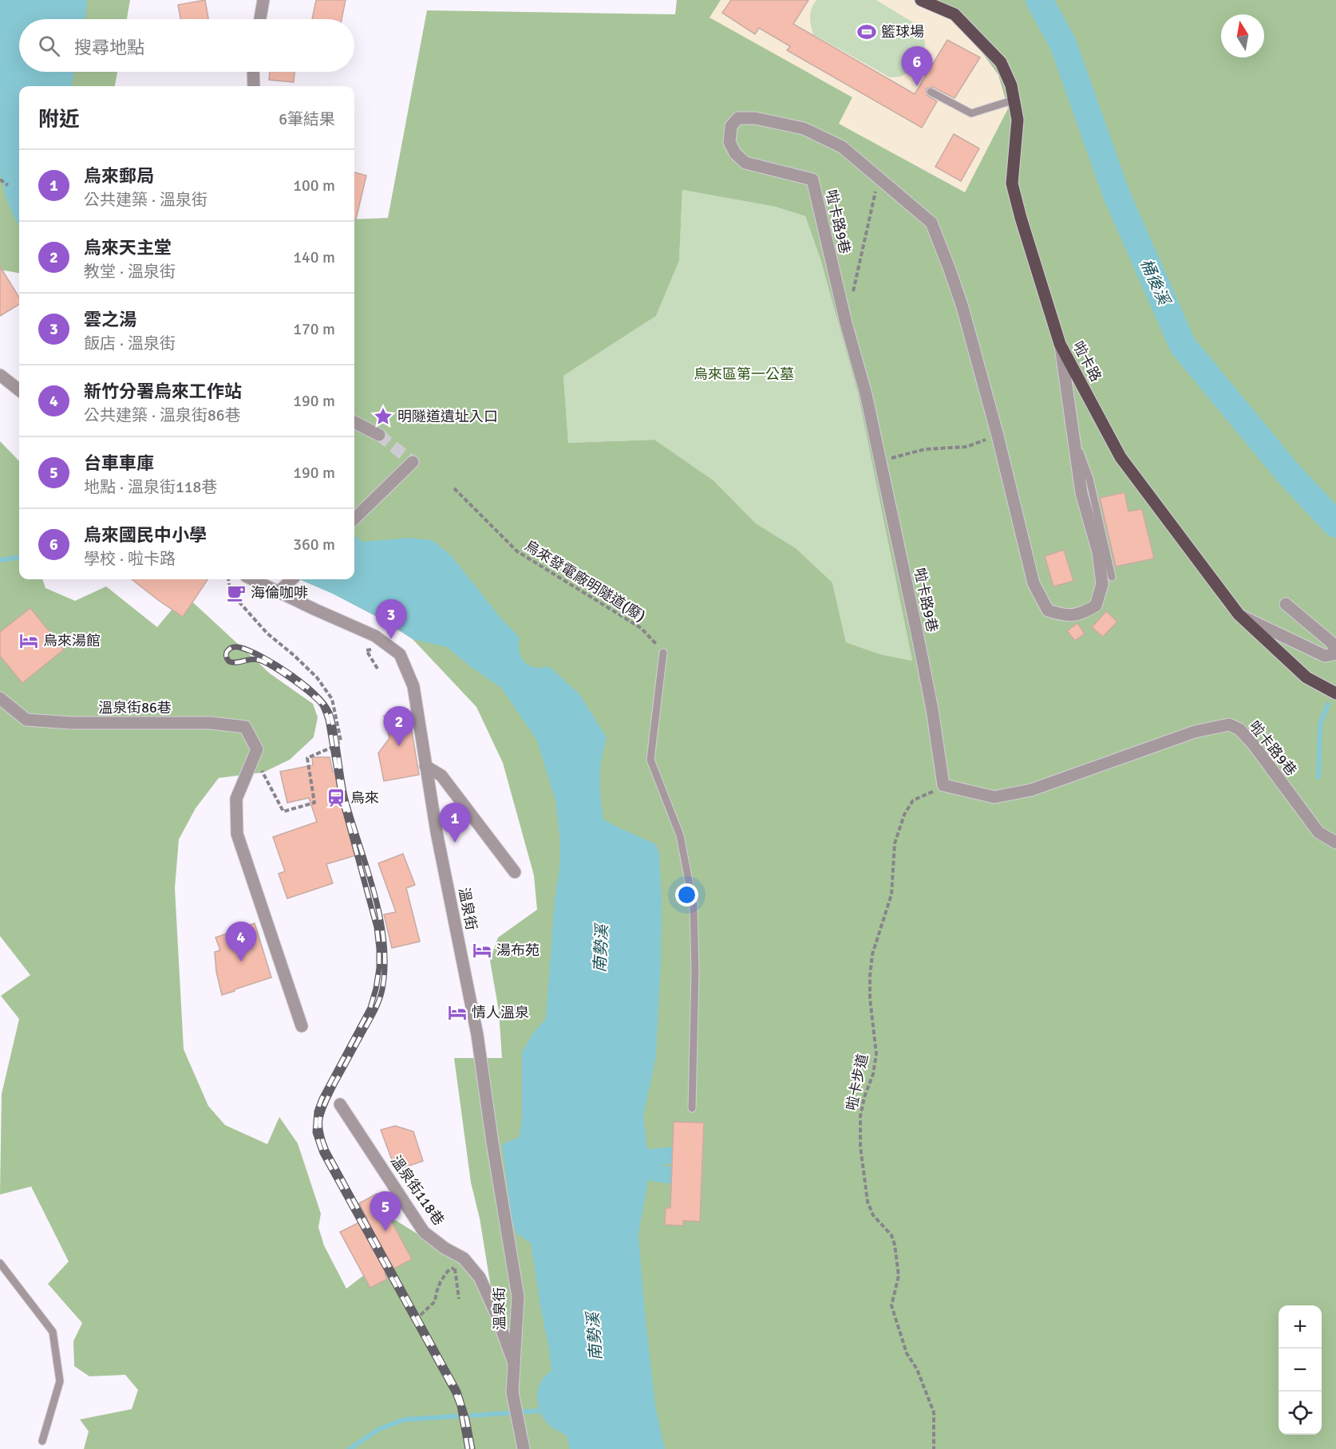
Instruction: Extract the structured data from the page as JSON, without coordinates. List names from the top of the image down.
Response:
{
  "streets": {
    "main road": ["啦卡路"],
    "street": [
      "啦卡路9巷",
      "溫泉街86巷",
      "溫泉街",
      "溫泉街118巷"
    ],
    "path": ["烏來發電廠明隧道(廢)", "啦卡步道"]
  },
  "crossings": [
    ["啦卡路9巷", "啦卡路"],
    ["啦卡路9巷", "啦卡步道"],
    ["溫泉街", "溫泉街118巷"]
  ],
  "water": ["桶後溪", "南勢溪"],
  "parks": ["烏來區第一公墓"],
  "places": {
    "sports": ["籃球場"],
    "place": ["明隧道遺址入口"],
    "cafe": ["海倫咖啡"],
    "hotel": ["烏來湯館", "湯布苑", "情人溫泉"],
    "station": ["烏來"]
  },
  "north": "top",
  "page": {
    "search": "搜尋地點",
    "pins": [
      "6",
      "3",
      "2",
      "1",
      "4",
      "5"
    ],
    "heading": ["附近", "6筆結果"],
    "list": [
      {
        "mark": "1",
        "name": "烏來郵局",
        "note": "公共建築 · 溫泉街",
        "value": "100 m"
      },
      {
        "mark": "2",
        "name": "烏來天主堂",
        "note": "教堂 · 溫泉街",
        "value": "140 m"
      },
      {
        "mark": "3",
        "name": "雲之湯",
        "note": "飯店 · 溫泉街",
        "value": "170 m"
      },
      {
        "mark": "4",
        "name": "新竹分署烏來工作站",
        "note": "公共建築 · 溫泉街86巷",
        "value": "190 m"
      },
      {
        "mark": "5",
        "name": "台車車庫",
        "note": "地點 · 溫泉街118巷",
        "value": "190 m"
      },
      {
        "mark": "6",
        "name": "烏來國民中小學",
        "note": "學校 · 啦卡路",
        "value": "360 m"
      }
    ],
    "map_buttons": ["+", "−"]
  }
}
